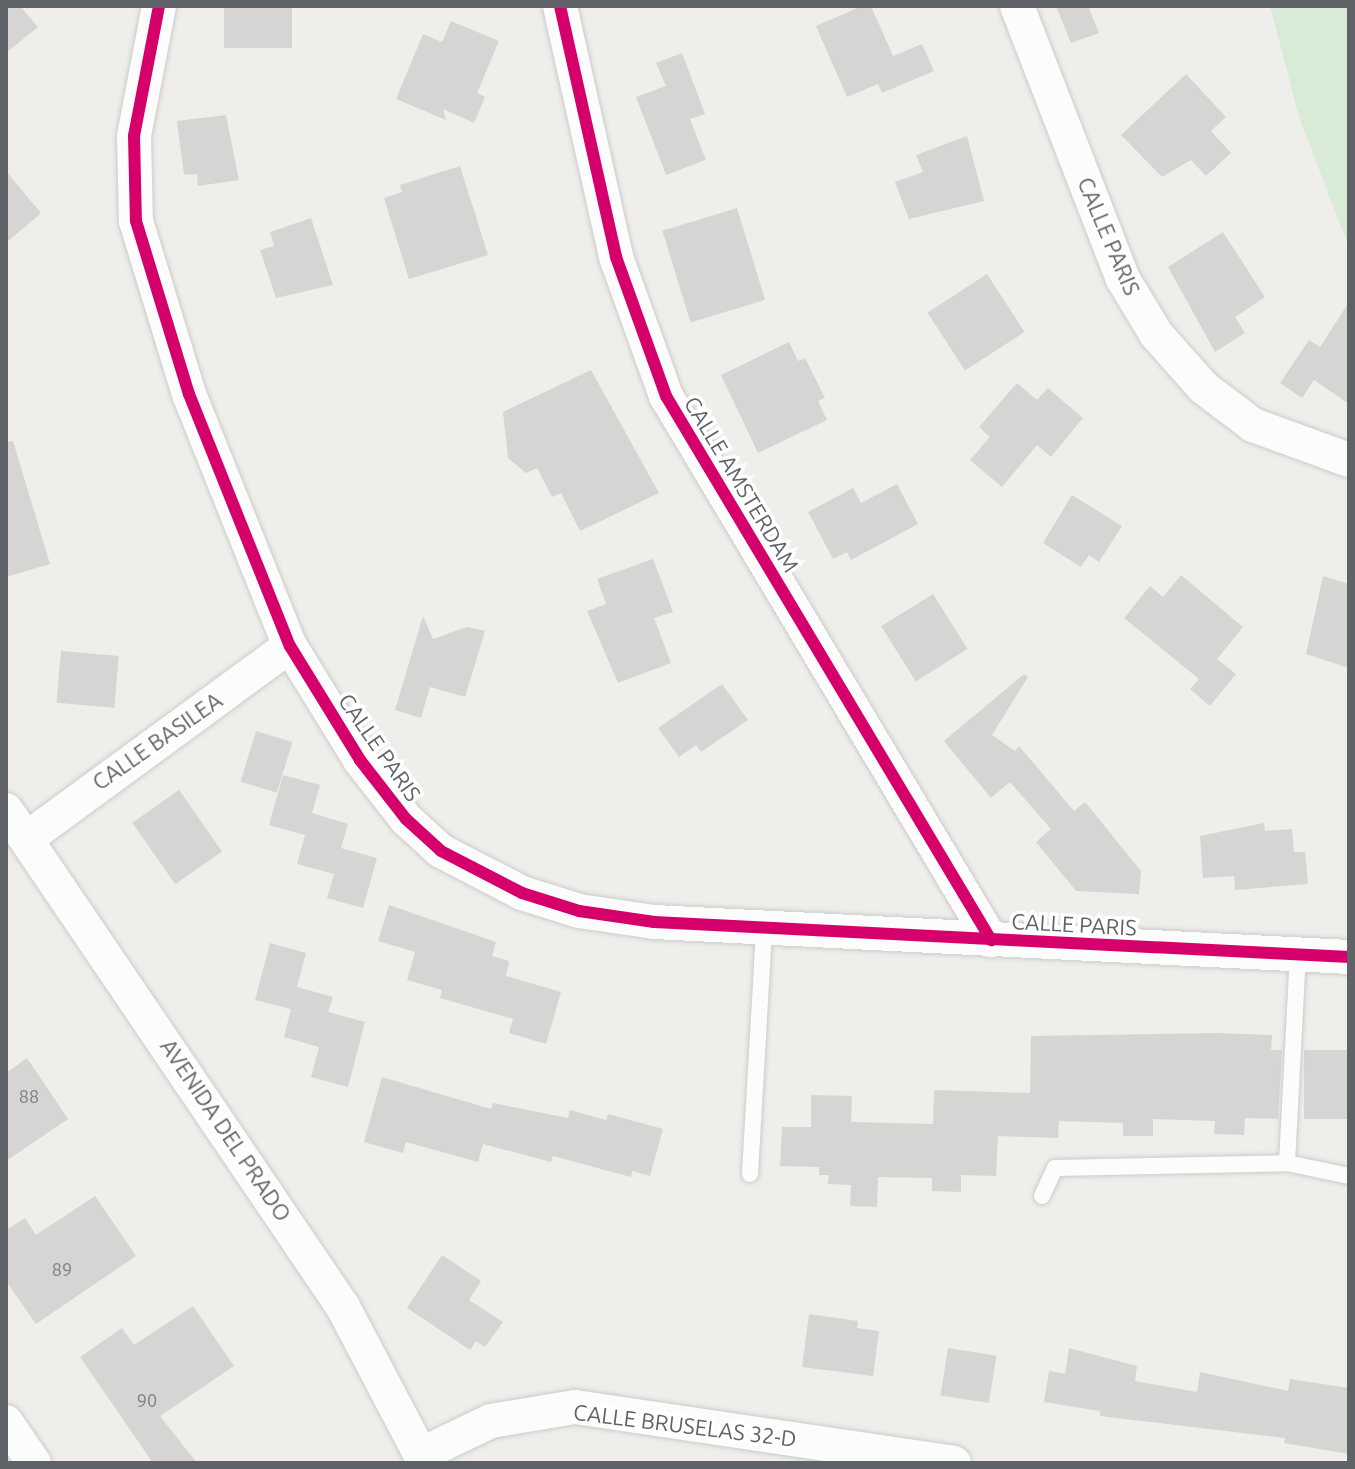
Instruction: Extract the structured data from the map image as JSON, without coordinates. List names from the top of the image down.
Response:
{
  "streets": {
    "street": [
      "CALLE PARIS",
      "CALLE AMSTERDAM",
      "CALLE BASILEA",
      "AVENIDA DEL PRADO",
      "CALLE BRUSELAS 32-D"
    ]
  },
  "crossings": [
    ["CALLE PARIS", "CALLE AMSTERDAM"],
    ["CALLE PARIS", "CALLE BASILEA"],
    ["CALLE BASILEA", "AVENIDA DEL PRADO"],
    ["AVENIDA DEL PRADO", "CALLE BRUSELAS 32-D"]
  ],
  "house_numbers": ["88", "89", "90"]
}
